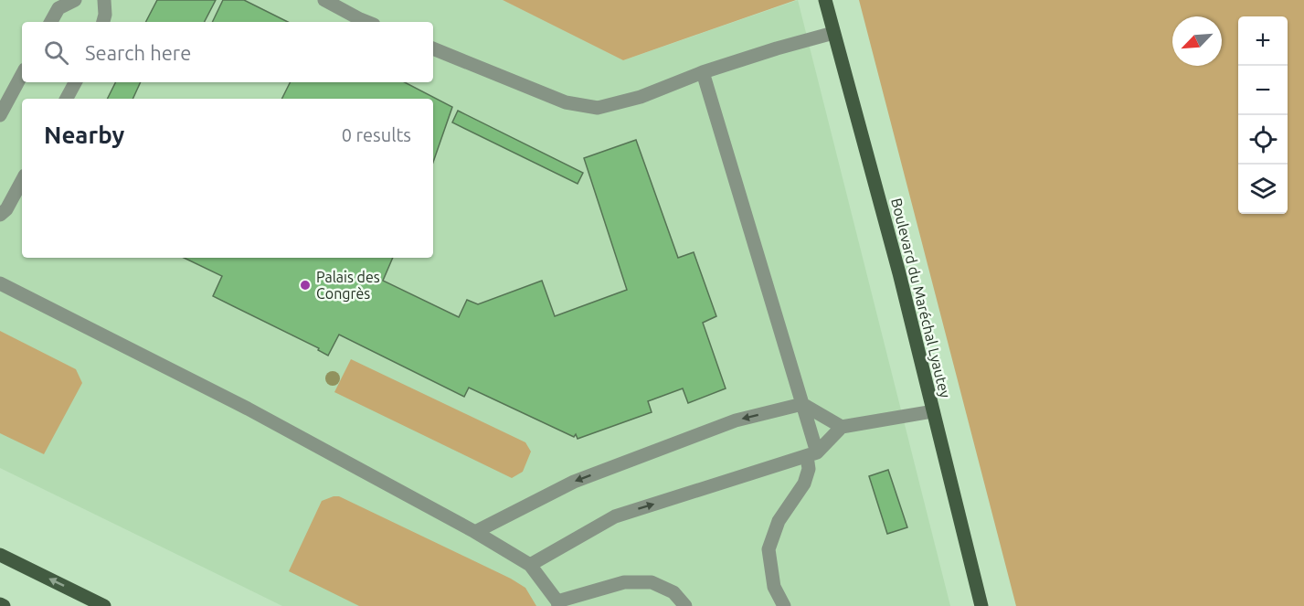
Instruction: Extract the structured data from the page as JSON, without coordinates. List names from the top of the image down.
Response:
{
  "streets": {
    "main road": ["Boulevard du Maréchal Lyautey"]
  },
  "places": ["Palais des Congrès"],
  "north": "bottom left",
  "page": {
    "map_buttons": ["+", "−"],
    "search": "Search here",
    "heading": ["Nearby", "0 results"]
  }
}
